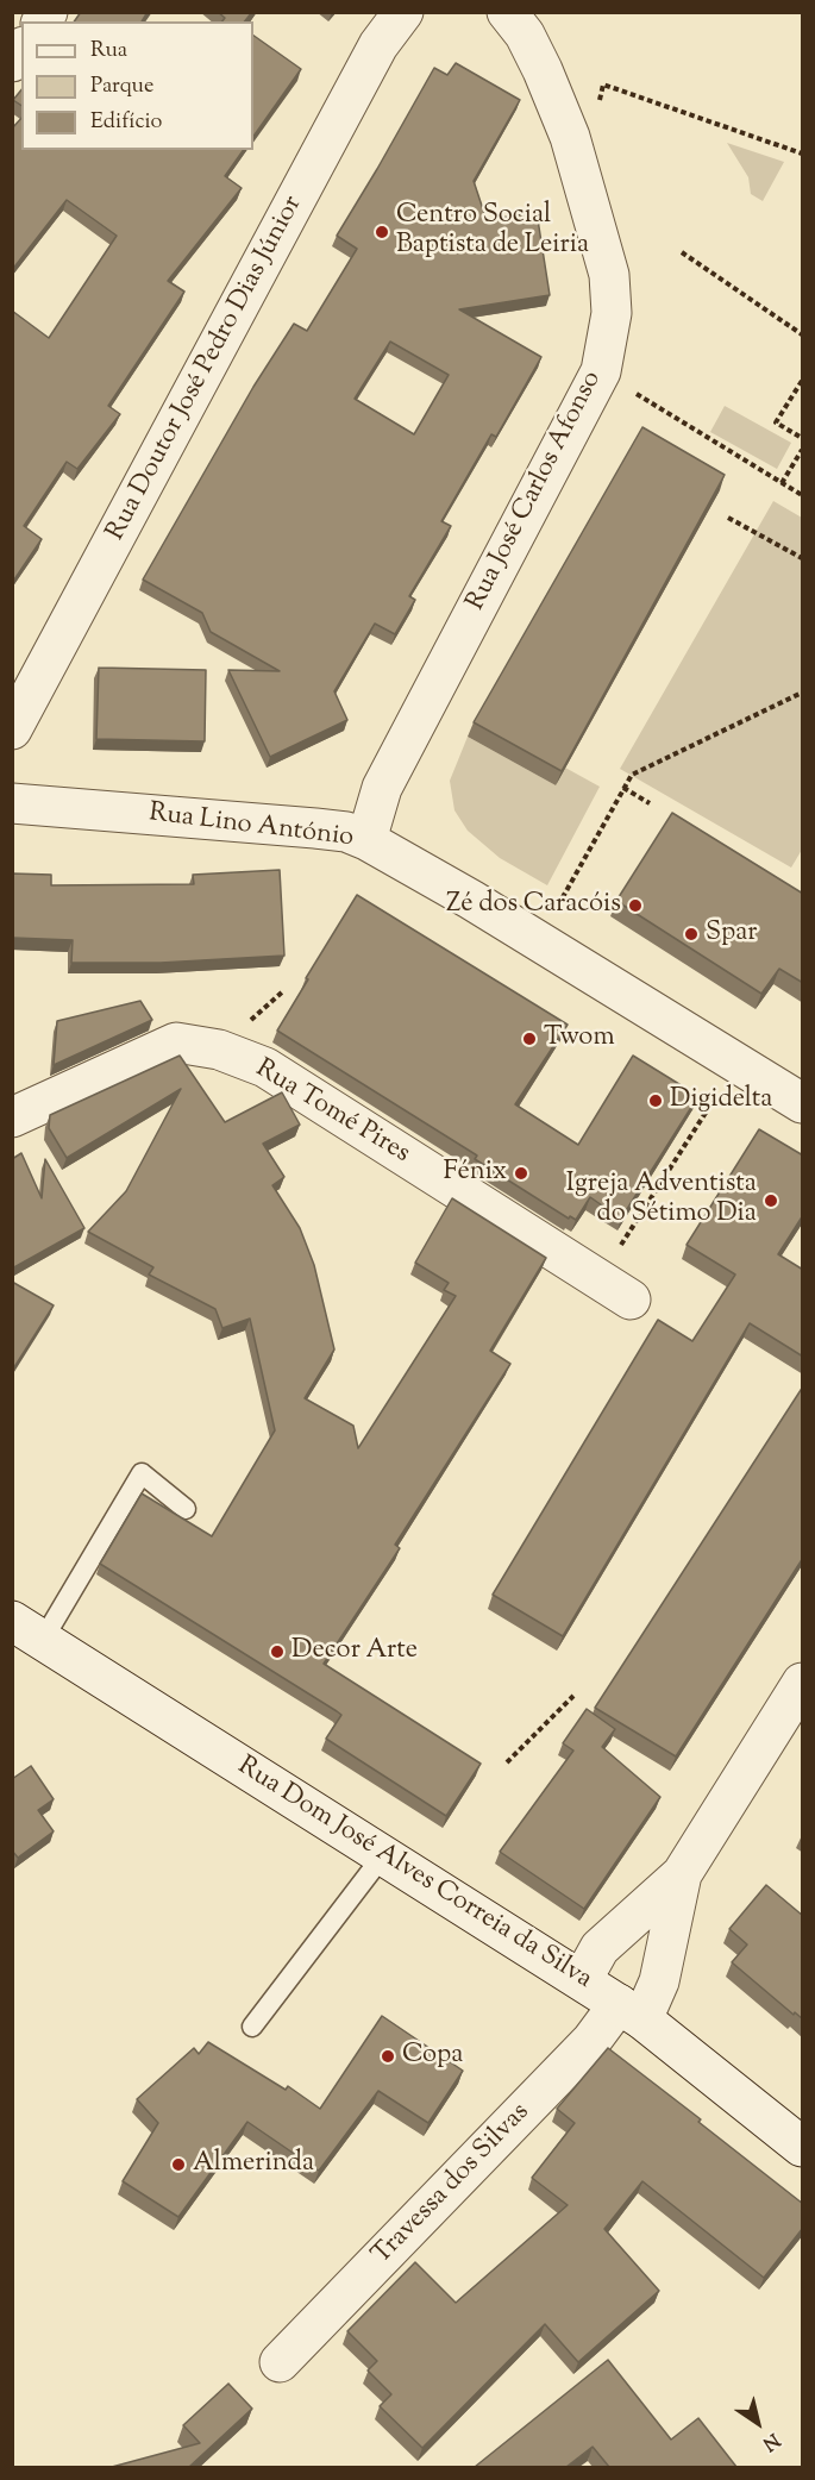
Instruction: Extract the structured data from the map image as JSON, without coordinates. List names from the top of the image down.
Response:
{
  "streets": {
    "street": [
      "Rua Doutor José Pedro Dias Júnior",
      "Rua José Carlos Afonso",
      "Rua Lino António",
      "Rua Tomé Pires",
      "Rua Dom José Alves Correia da Silva",
      "Travessa dos Silvas"
    ]
  },
  "crossings": [
    ["Rua José Carlos Afonso", "Rua Lino António"],
    ["Rua Dom José Alves Correia da Silva", "Travessa dos Silvas"]
  ],
  "places": [
    "Centro Social Baptista de Leiria",
    "Zé dos Caracóis",
    "Spar",
    "Twom",
    "Digidelta",
    "Fénix",
    "Igreja Adventista do Sétimo Dia",
    "Decor Arte",
    "Copa",
    "Almerinda"
  ],
  "legend": ["Rua", "Parque", "Edifício"],
  "north": "bottom right"
}
